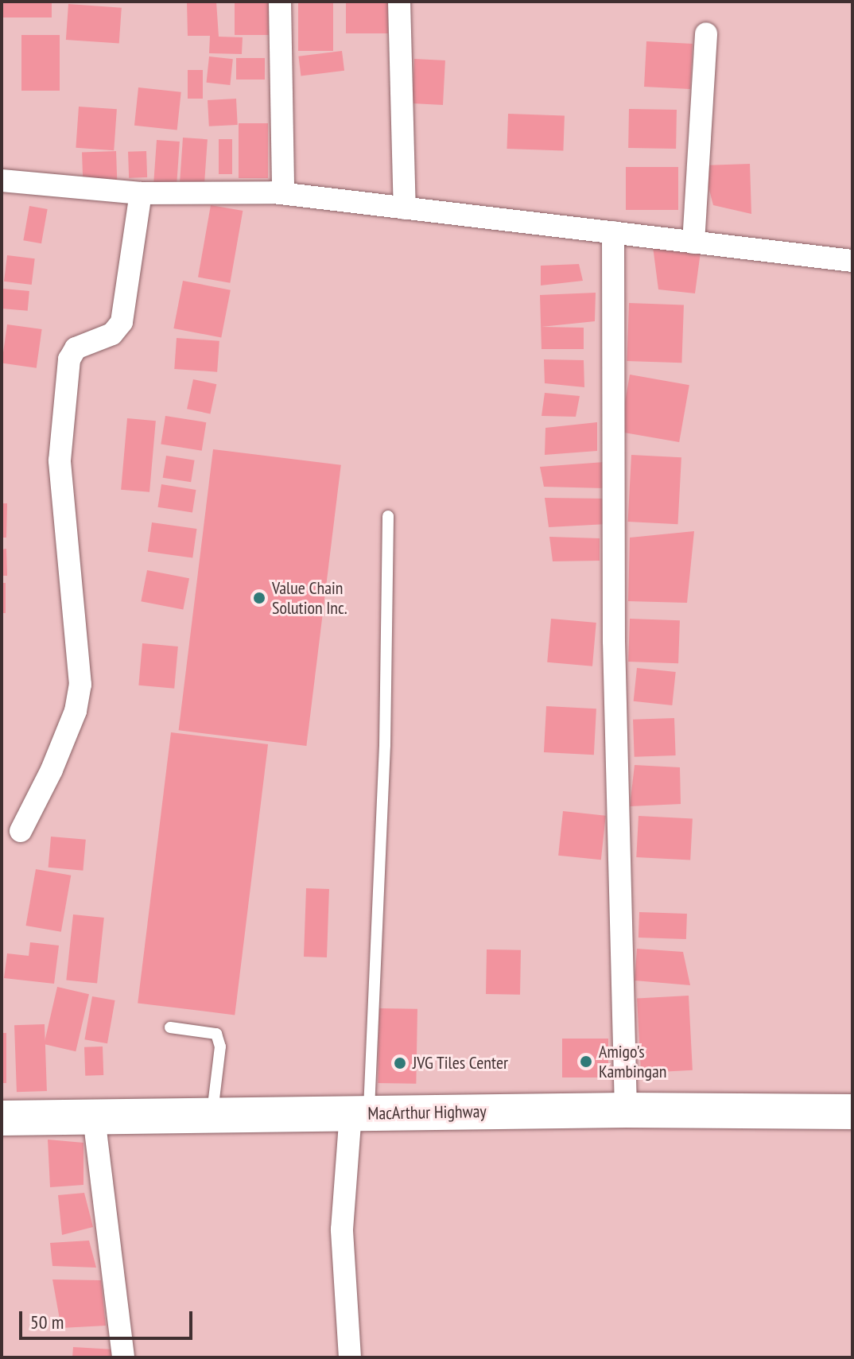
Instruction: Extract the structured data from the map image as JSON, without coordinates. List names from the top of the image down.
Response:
{
  "streets": {
    "highway": ["MacArthur Highway"]
  },
  "places": ["Value Chain Solution Inc.", "Amigo's Kambingan", "JVG Tiles Center"],
  "scale_bar": "50 m"
}
